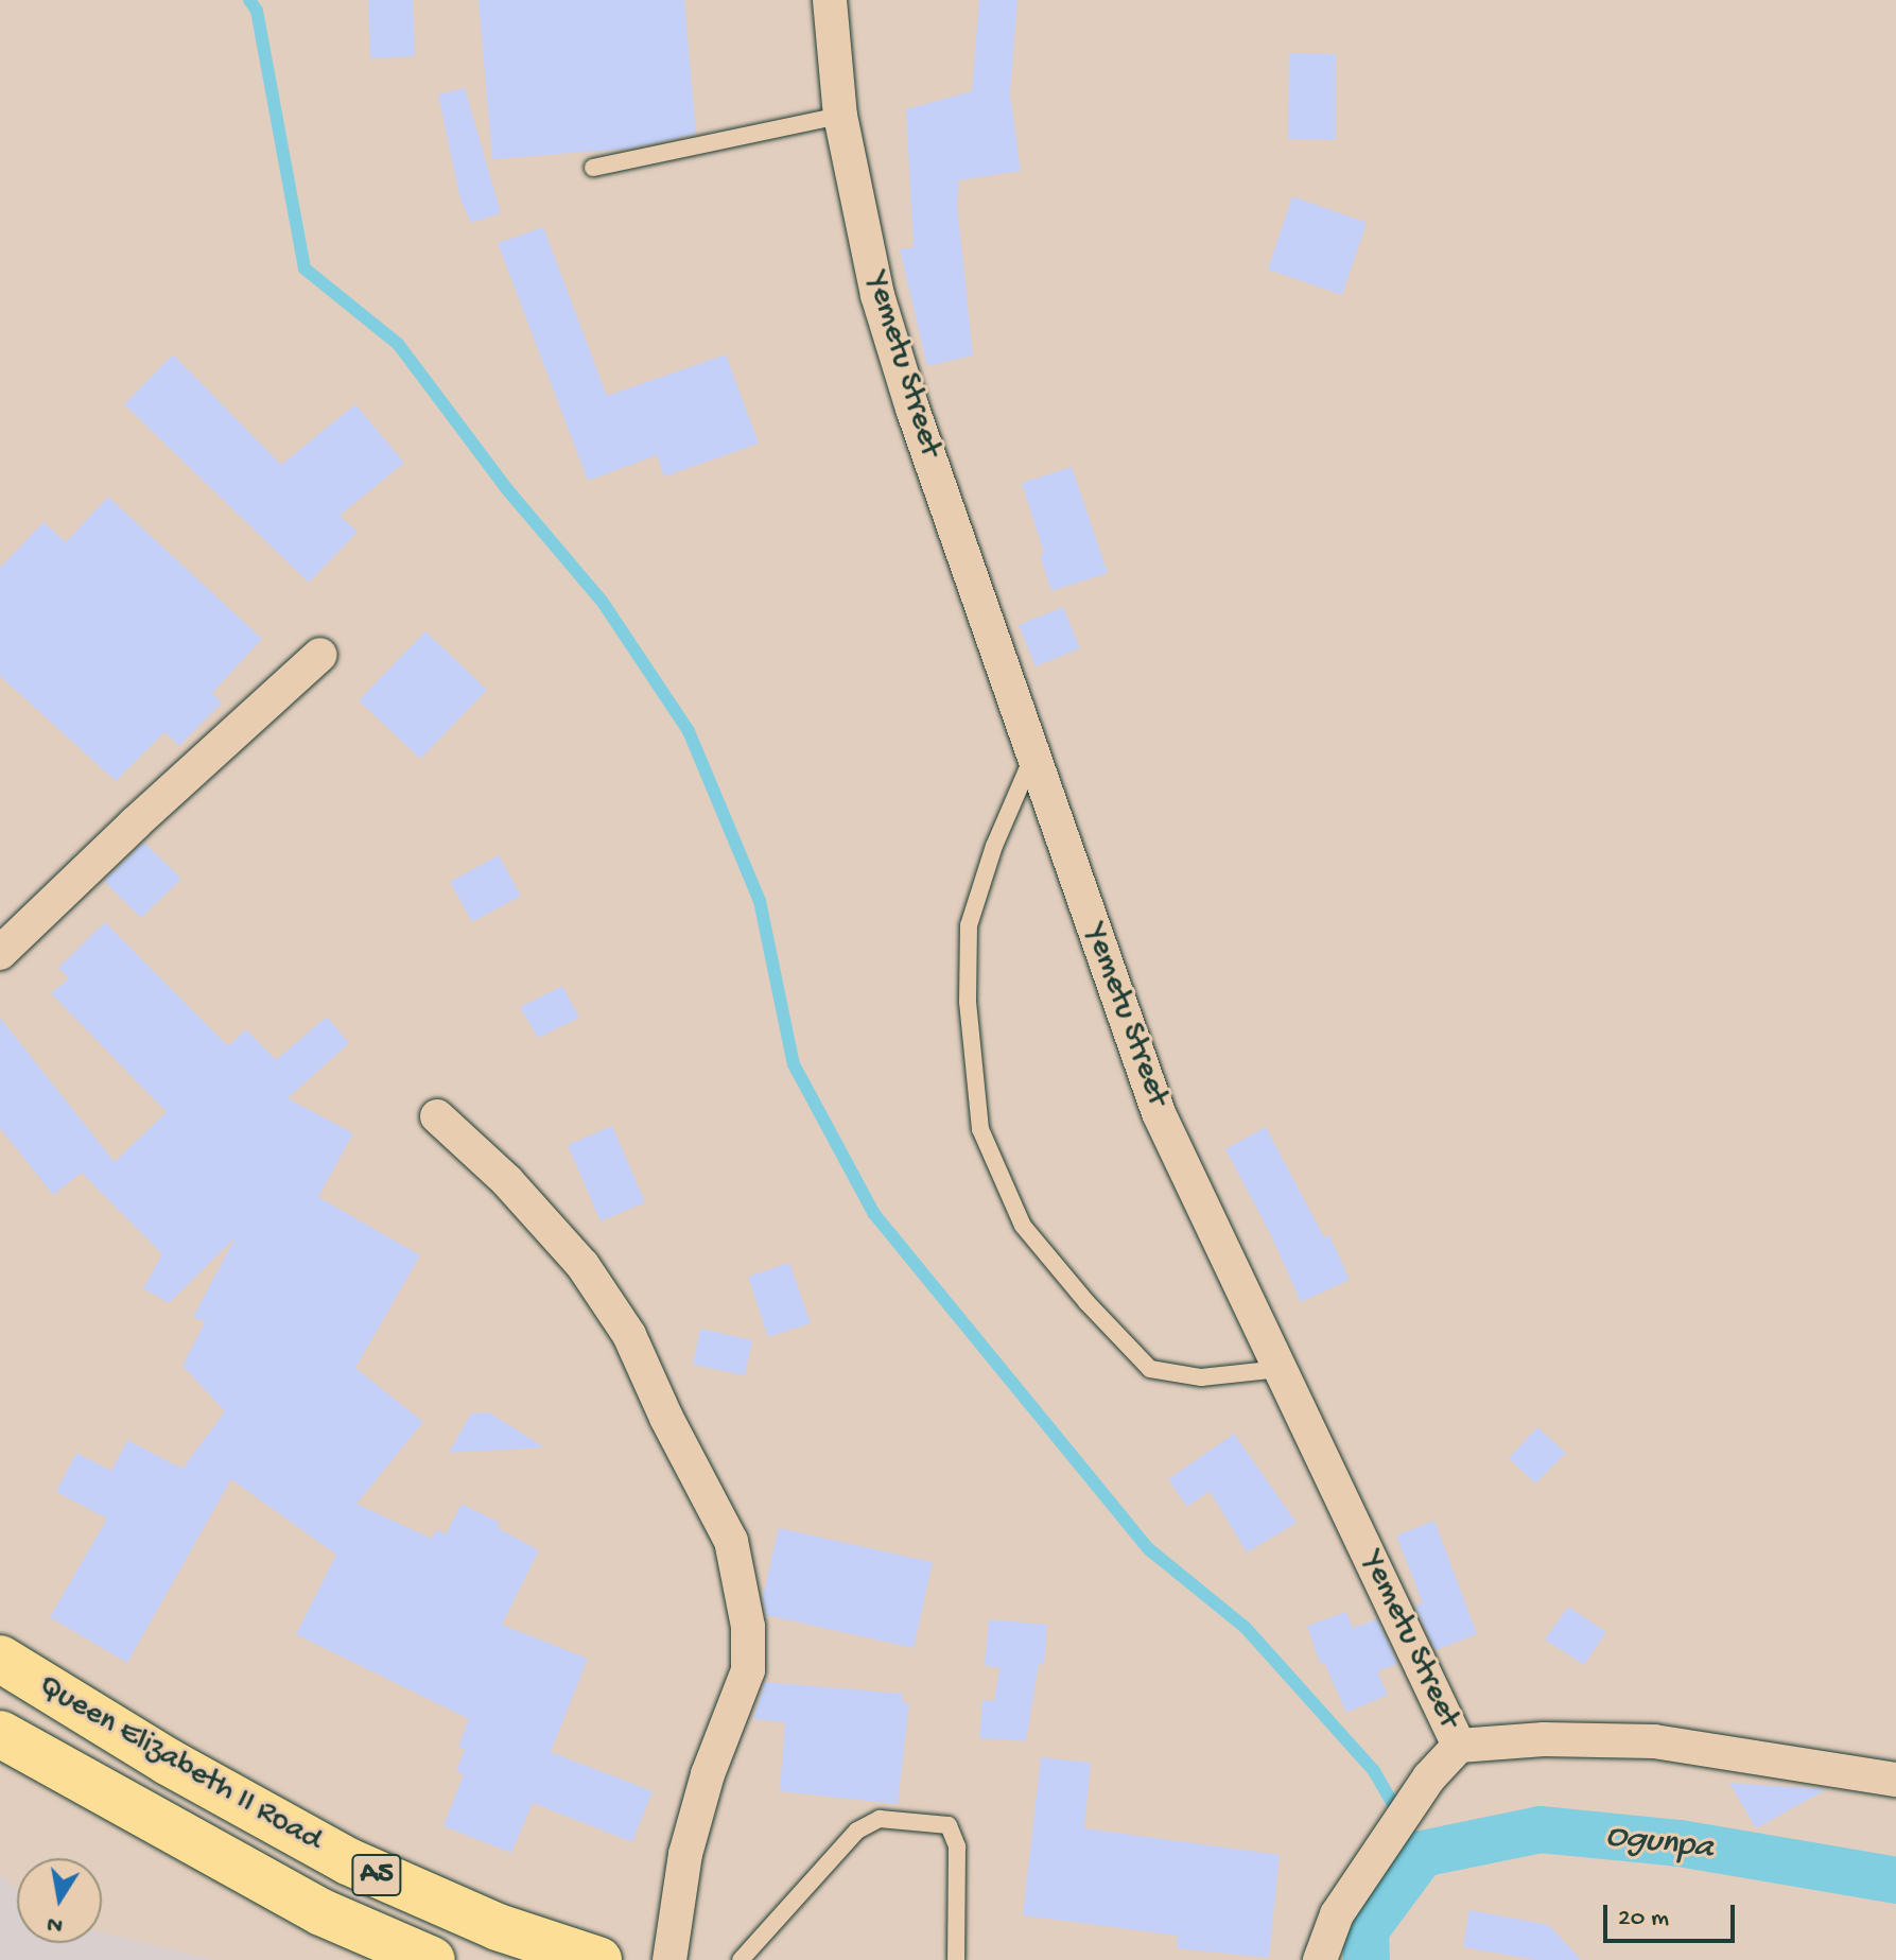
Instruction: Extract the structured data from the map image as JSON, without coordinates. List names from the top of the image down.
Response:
{
  "streets": {
    "highway": ["Queen Elizabeth II Road", "A5"],
    "street": ["Yemetu Street"]
  },
  "water": ["Ogunpa"],
  "scale_bar": "20 m",
  "north": "bottom"
}
